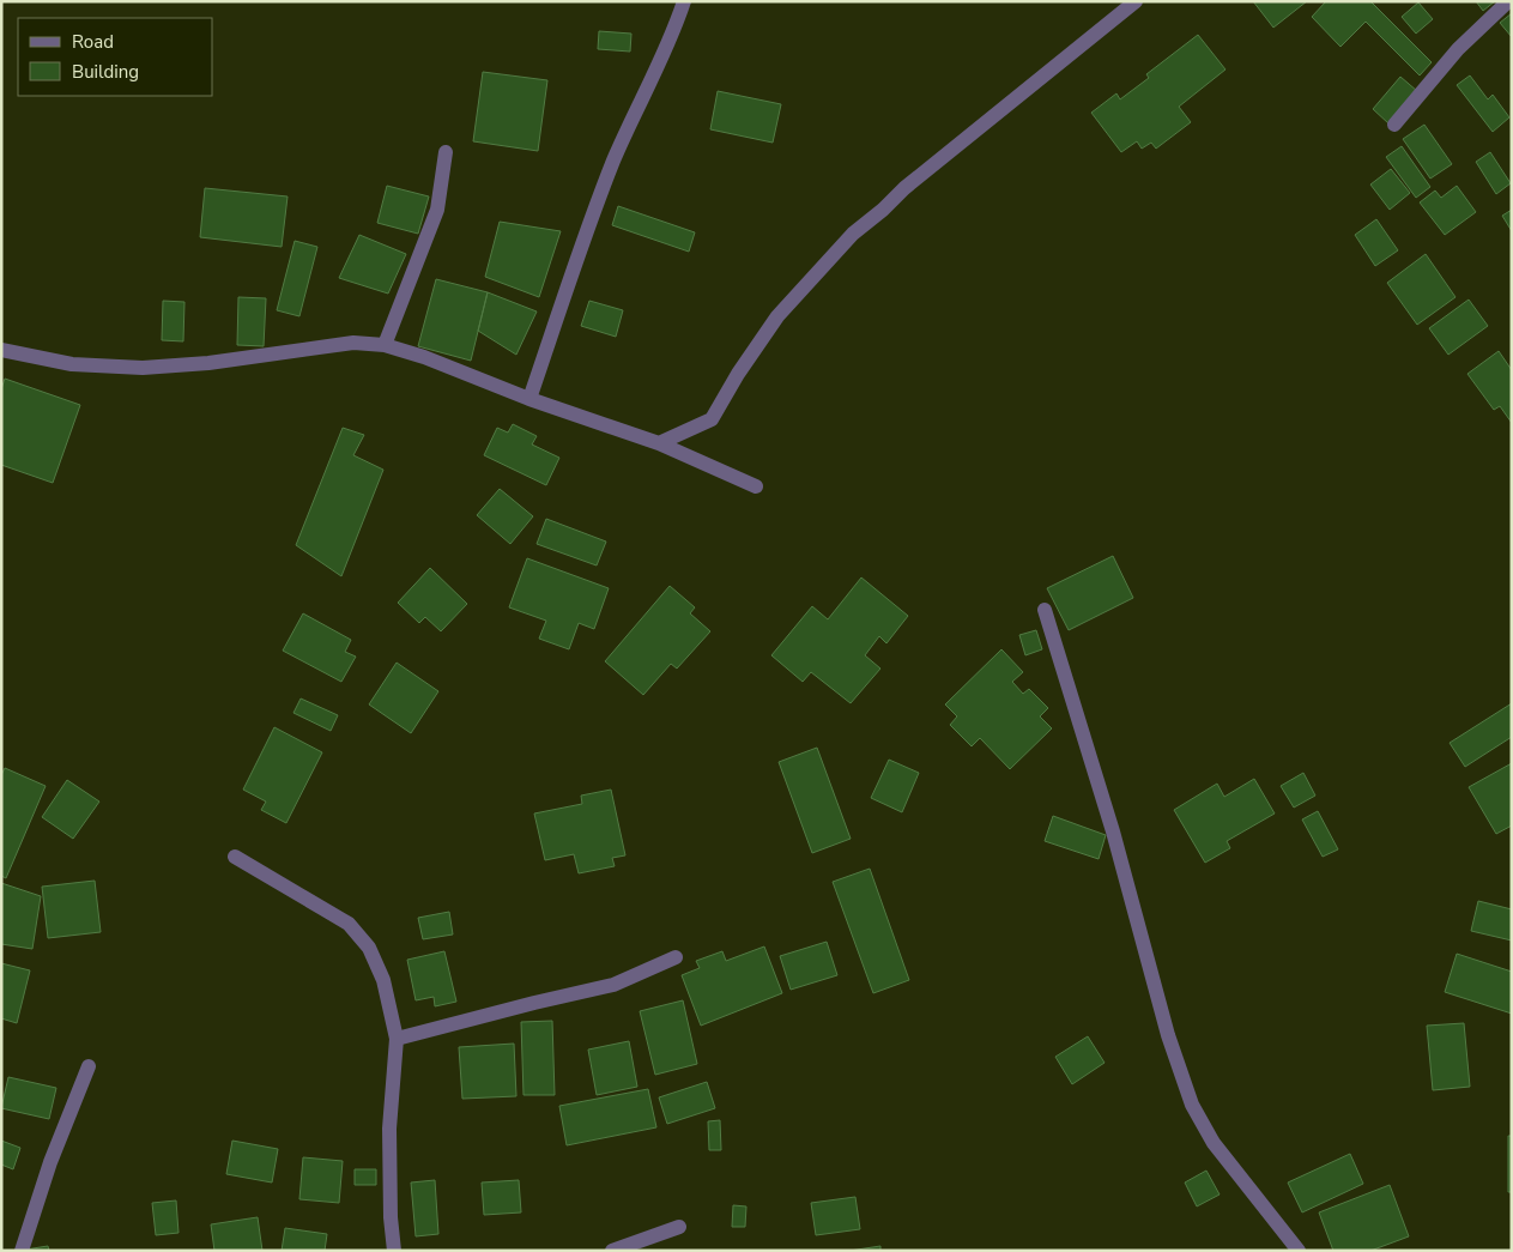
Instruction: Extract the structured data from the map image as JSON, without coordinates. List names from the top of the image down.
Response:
{
  "legend": ["Road", "Building"]
}
